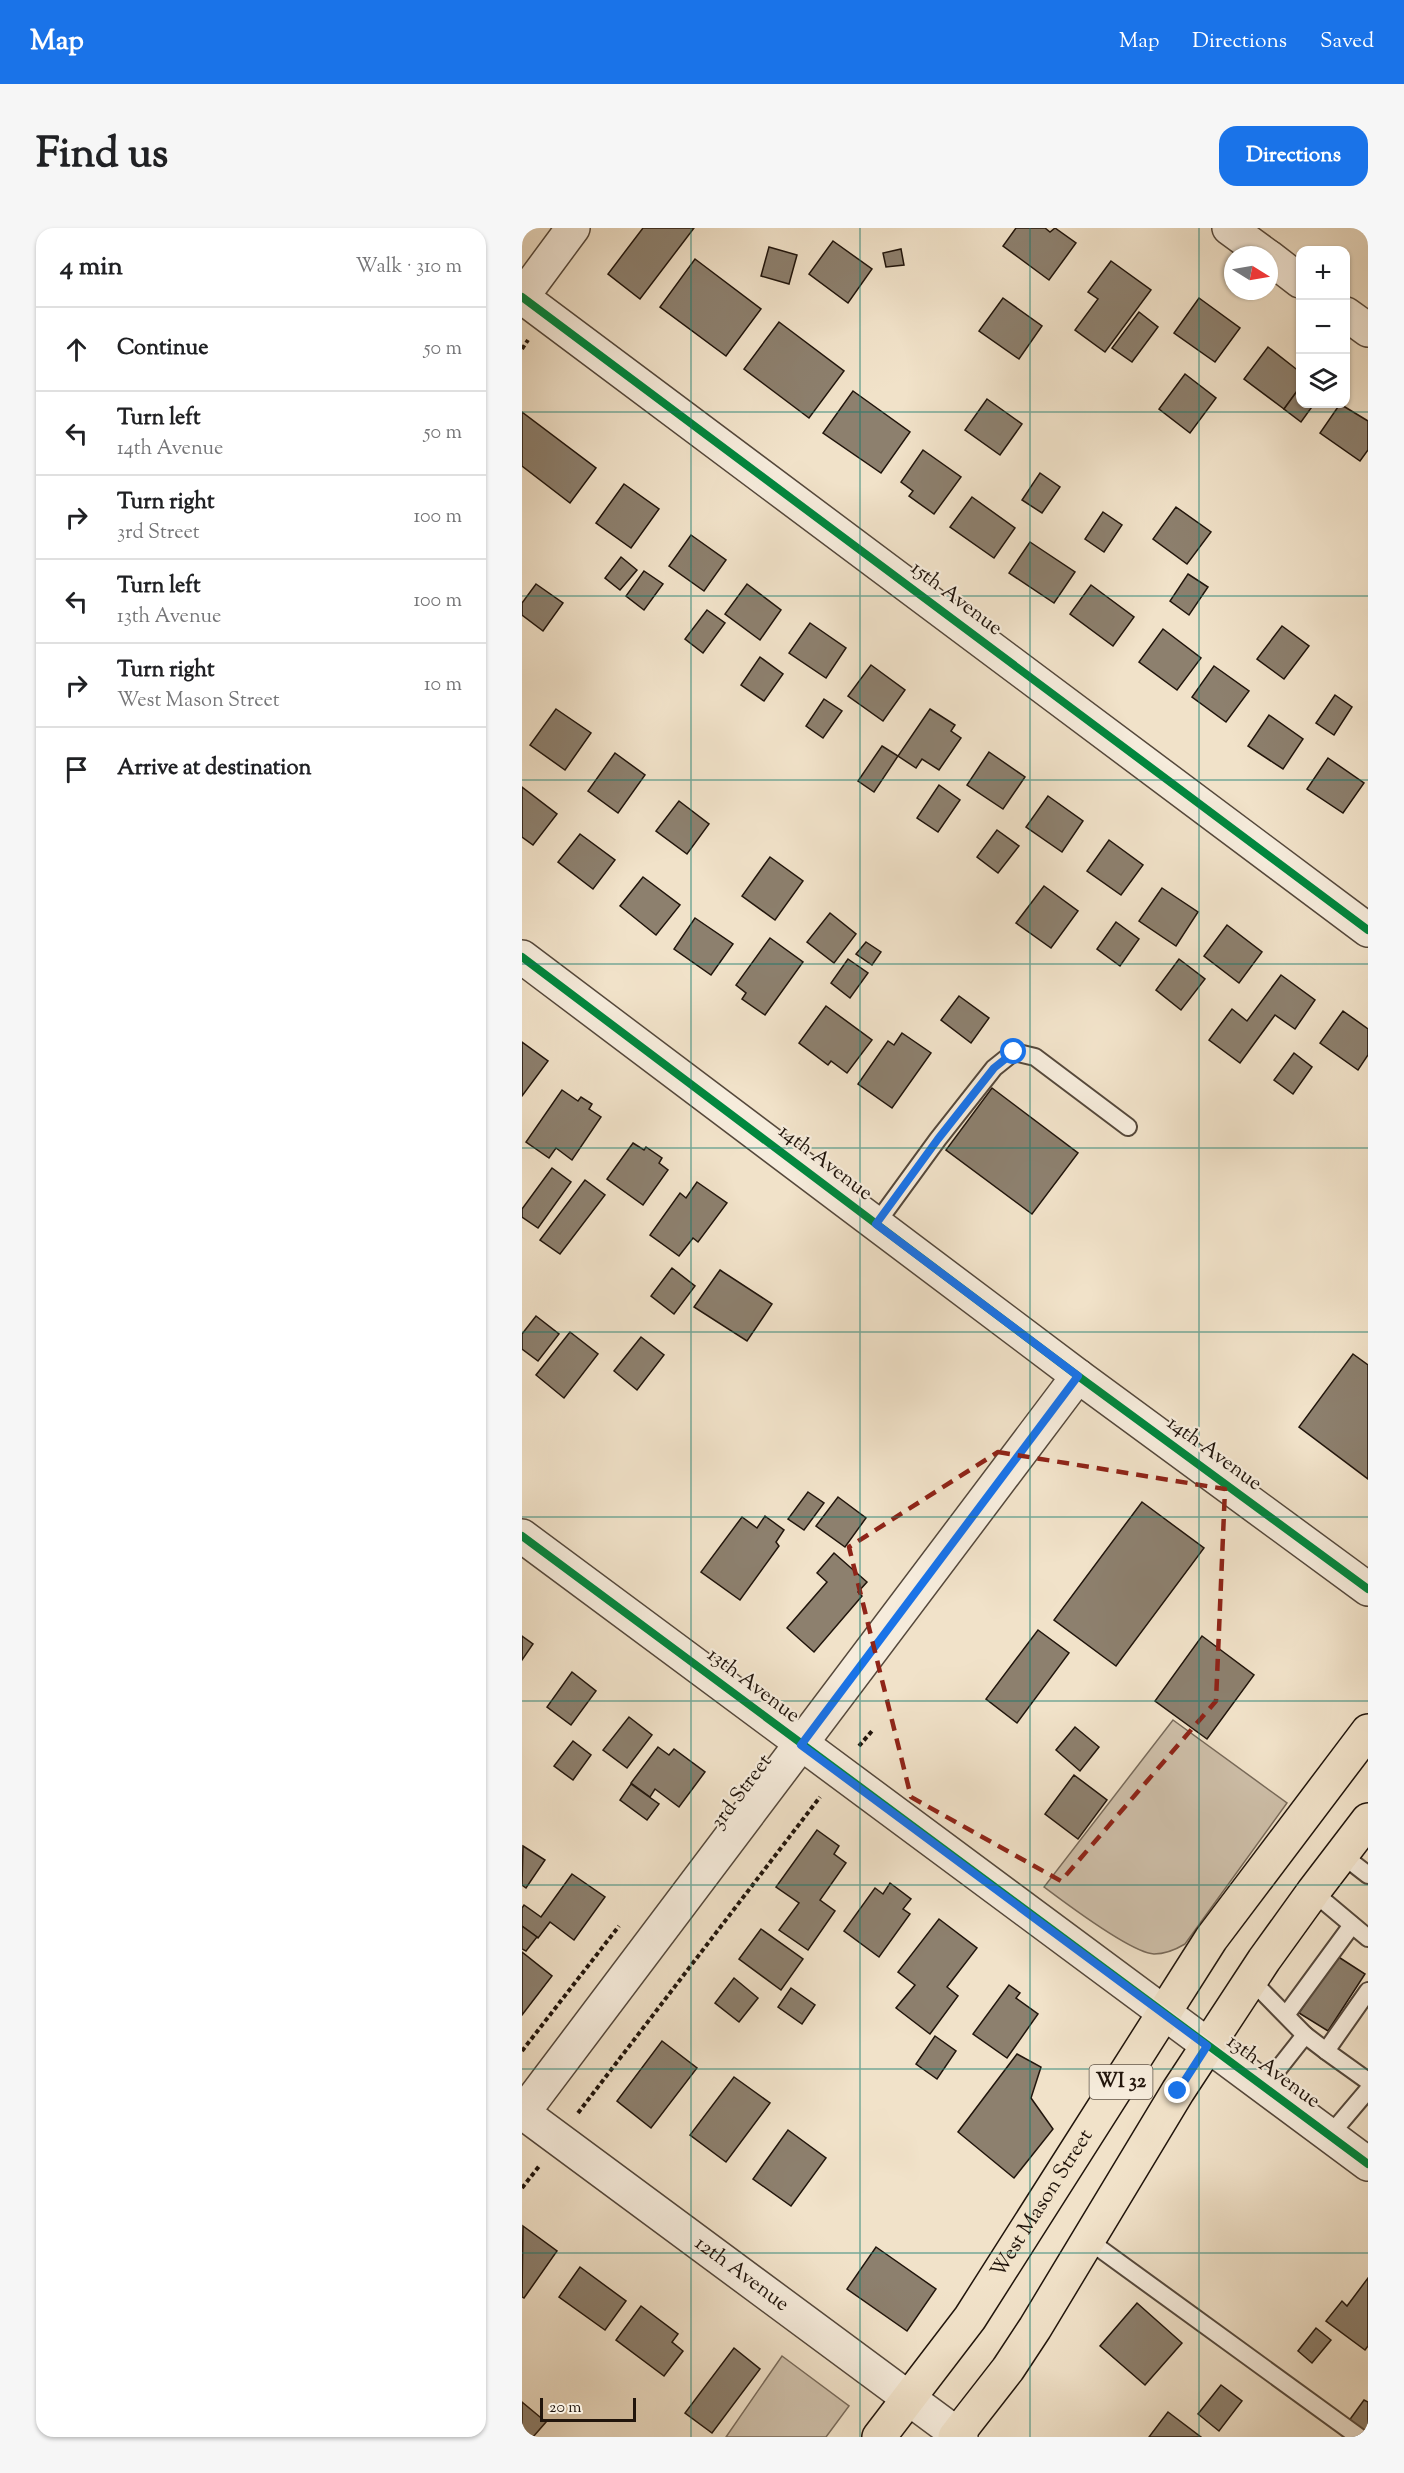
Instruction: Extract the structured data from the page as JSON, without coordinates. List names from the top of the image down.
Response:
{
  "streets": {
    "main road": ["WI 32", "West Mason Street"],
    "street": [
      "15th Avenue",
      "14th Avenue",
      "13th Avenue",
      "3rd Street",
      "12th Avenue"
    ]
  },
  "crossings": [
    ["14th Avenue", "3rd Street"],
    ["13th Avenue", "3rd Street"],
    ["13th Avenue", "WI 32"],
    ["13th Avenue", "West Mason Street"],
    ["3rd Street", "12th Avenue"],
    ["WI 32", "12th Avenue"],
    ["West Mason Street", "12th Avenue"]
  ],
  "scale_bar": "20 m",
  "north": "right",
  "page": {
    "header": "Map",
    "nav": ["Map", "Directions", "Saved"],
    "title": "Find us",
    "buttons": "Directions",
    "heading": ["4 min", "Walk · 310 m"],
    "map_buttons": ["+", "−"],
    "list": [
      ["Continue", "50 m"],
      ["Turn left", "14th Avenue", "50 m"],
      ["Turn right", "3rd Street", "100 m"],
      ["Turn left", "13th Avenue", "100 m"],
      ["Turn right", "West Mason Street", "10 m"],
      "Arrive at destination"
    ],
    "scale": "20 m"
  }
}
